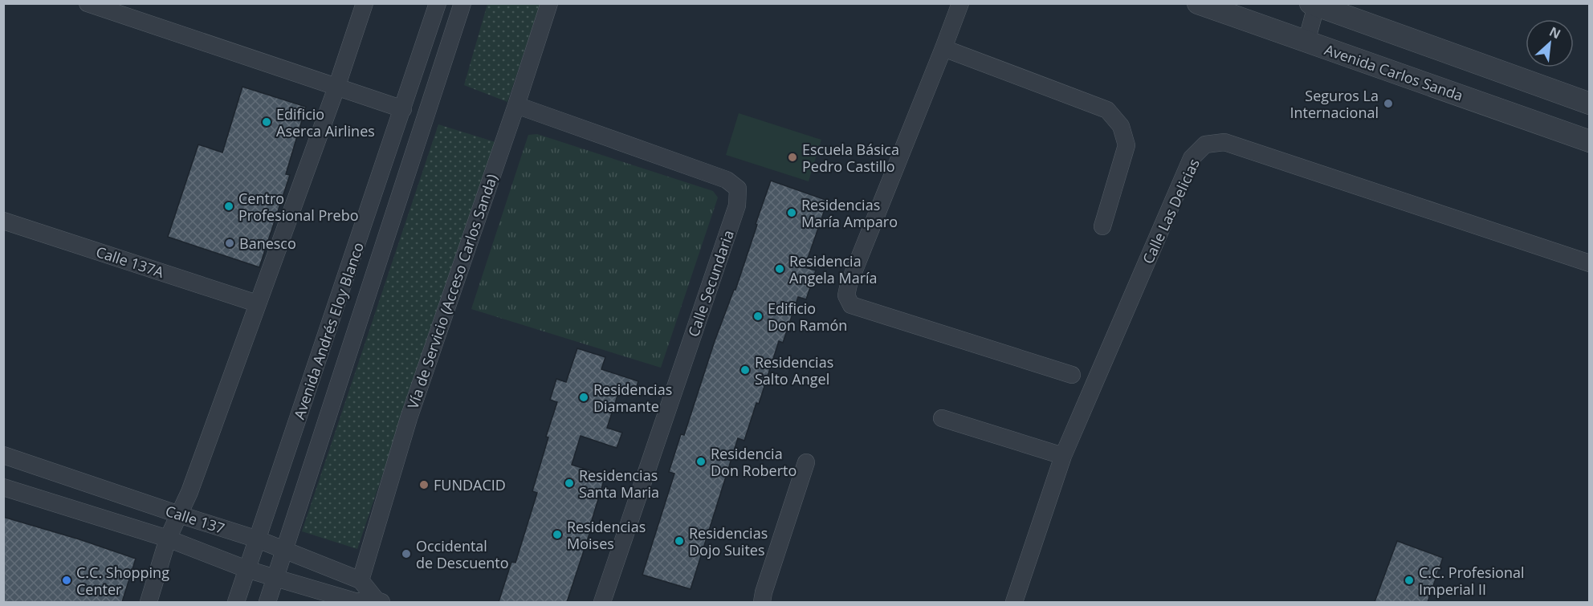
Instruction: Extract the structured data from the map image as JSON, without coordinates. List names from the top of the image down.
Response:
{
  "streets": {
    "street": [
      "Avenida Carlos Sanda",
      "Calle Las Delicias",
      "Calle 137A",
      "Calle Secundaria",
      "Vía de Servicio (Acceso Carlos Sanda)",
      "Avenida Andrés Eloy Blanco",
      "Calle 137"
    ]
  },
  "crossings": [
    ["Calle Secundaria", "Vía de Servicio (Acceso Carlos Sanda)"],
    ["Vía de Servicio (Acceso Carlos Sanda)", "Calle 137"],
    ["Avenida Andrés Eloy Blanco", "Calle 137"]
  ],
  "places": [
    "Seguros La Internacional",
    "Edificio Aserca Airlines",
    "Escuela Básica Pedro Castillo",
    "Centro Profesional Prebo",
    "Residencias María Amparo",
    "Banesco",
    "Residencia Angela María",
    "Edificio Don Ramón",
    "Residencias Salto Angel",
    "Residencias Diamante",
    "Residencia Don Roberto",
    "Residencias Santa Maria",
    "FUNDACID",
    "Residencias Moises",
    "Residencias Dojo Suites",
    "Occidental de Descuento",
    "C.C. Shopping Center",
    "C.C. Profesional Imperial II"
  ],
  "north": "top right"
}
